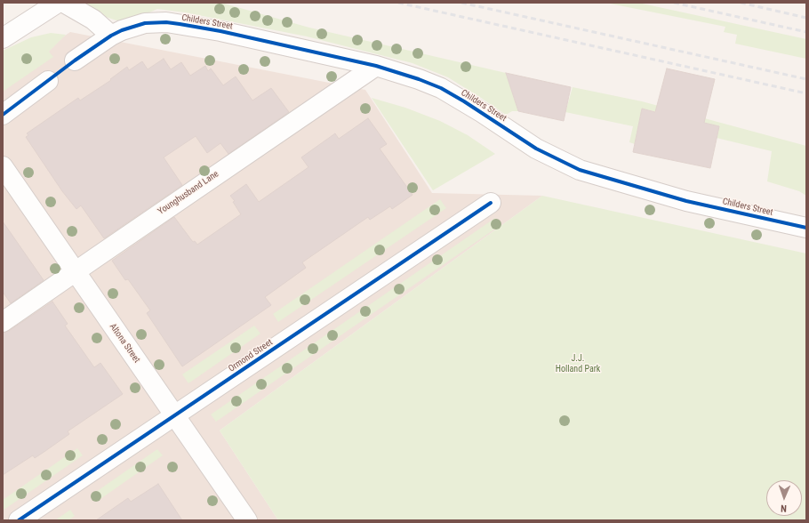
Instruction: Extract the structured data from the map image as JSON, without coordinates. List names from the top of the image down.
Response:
{
  "streets": {
    "street": [
      "Childers Street",
      "Younghusband Lane",
      "Altona Street",
      "Ormond Street"
    ]
  },
  "crossings": [
    ["Childers Street", "Younghusband Lane"],
    ["Younghusband Lane", "Altona Street"],
    ["Altona Street", "Ormond Street"]
  ],
  "parks": ["J.J. Holland Park"],
  "north": "bottom"
}
